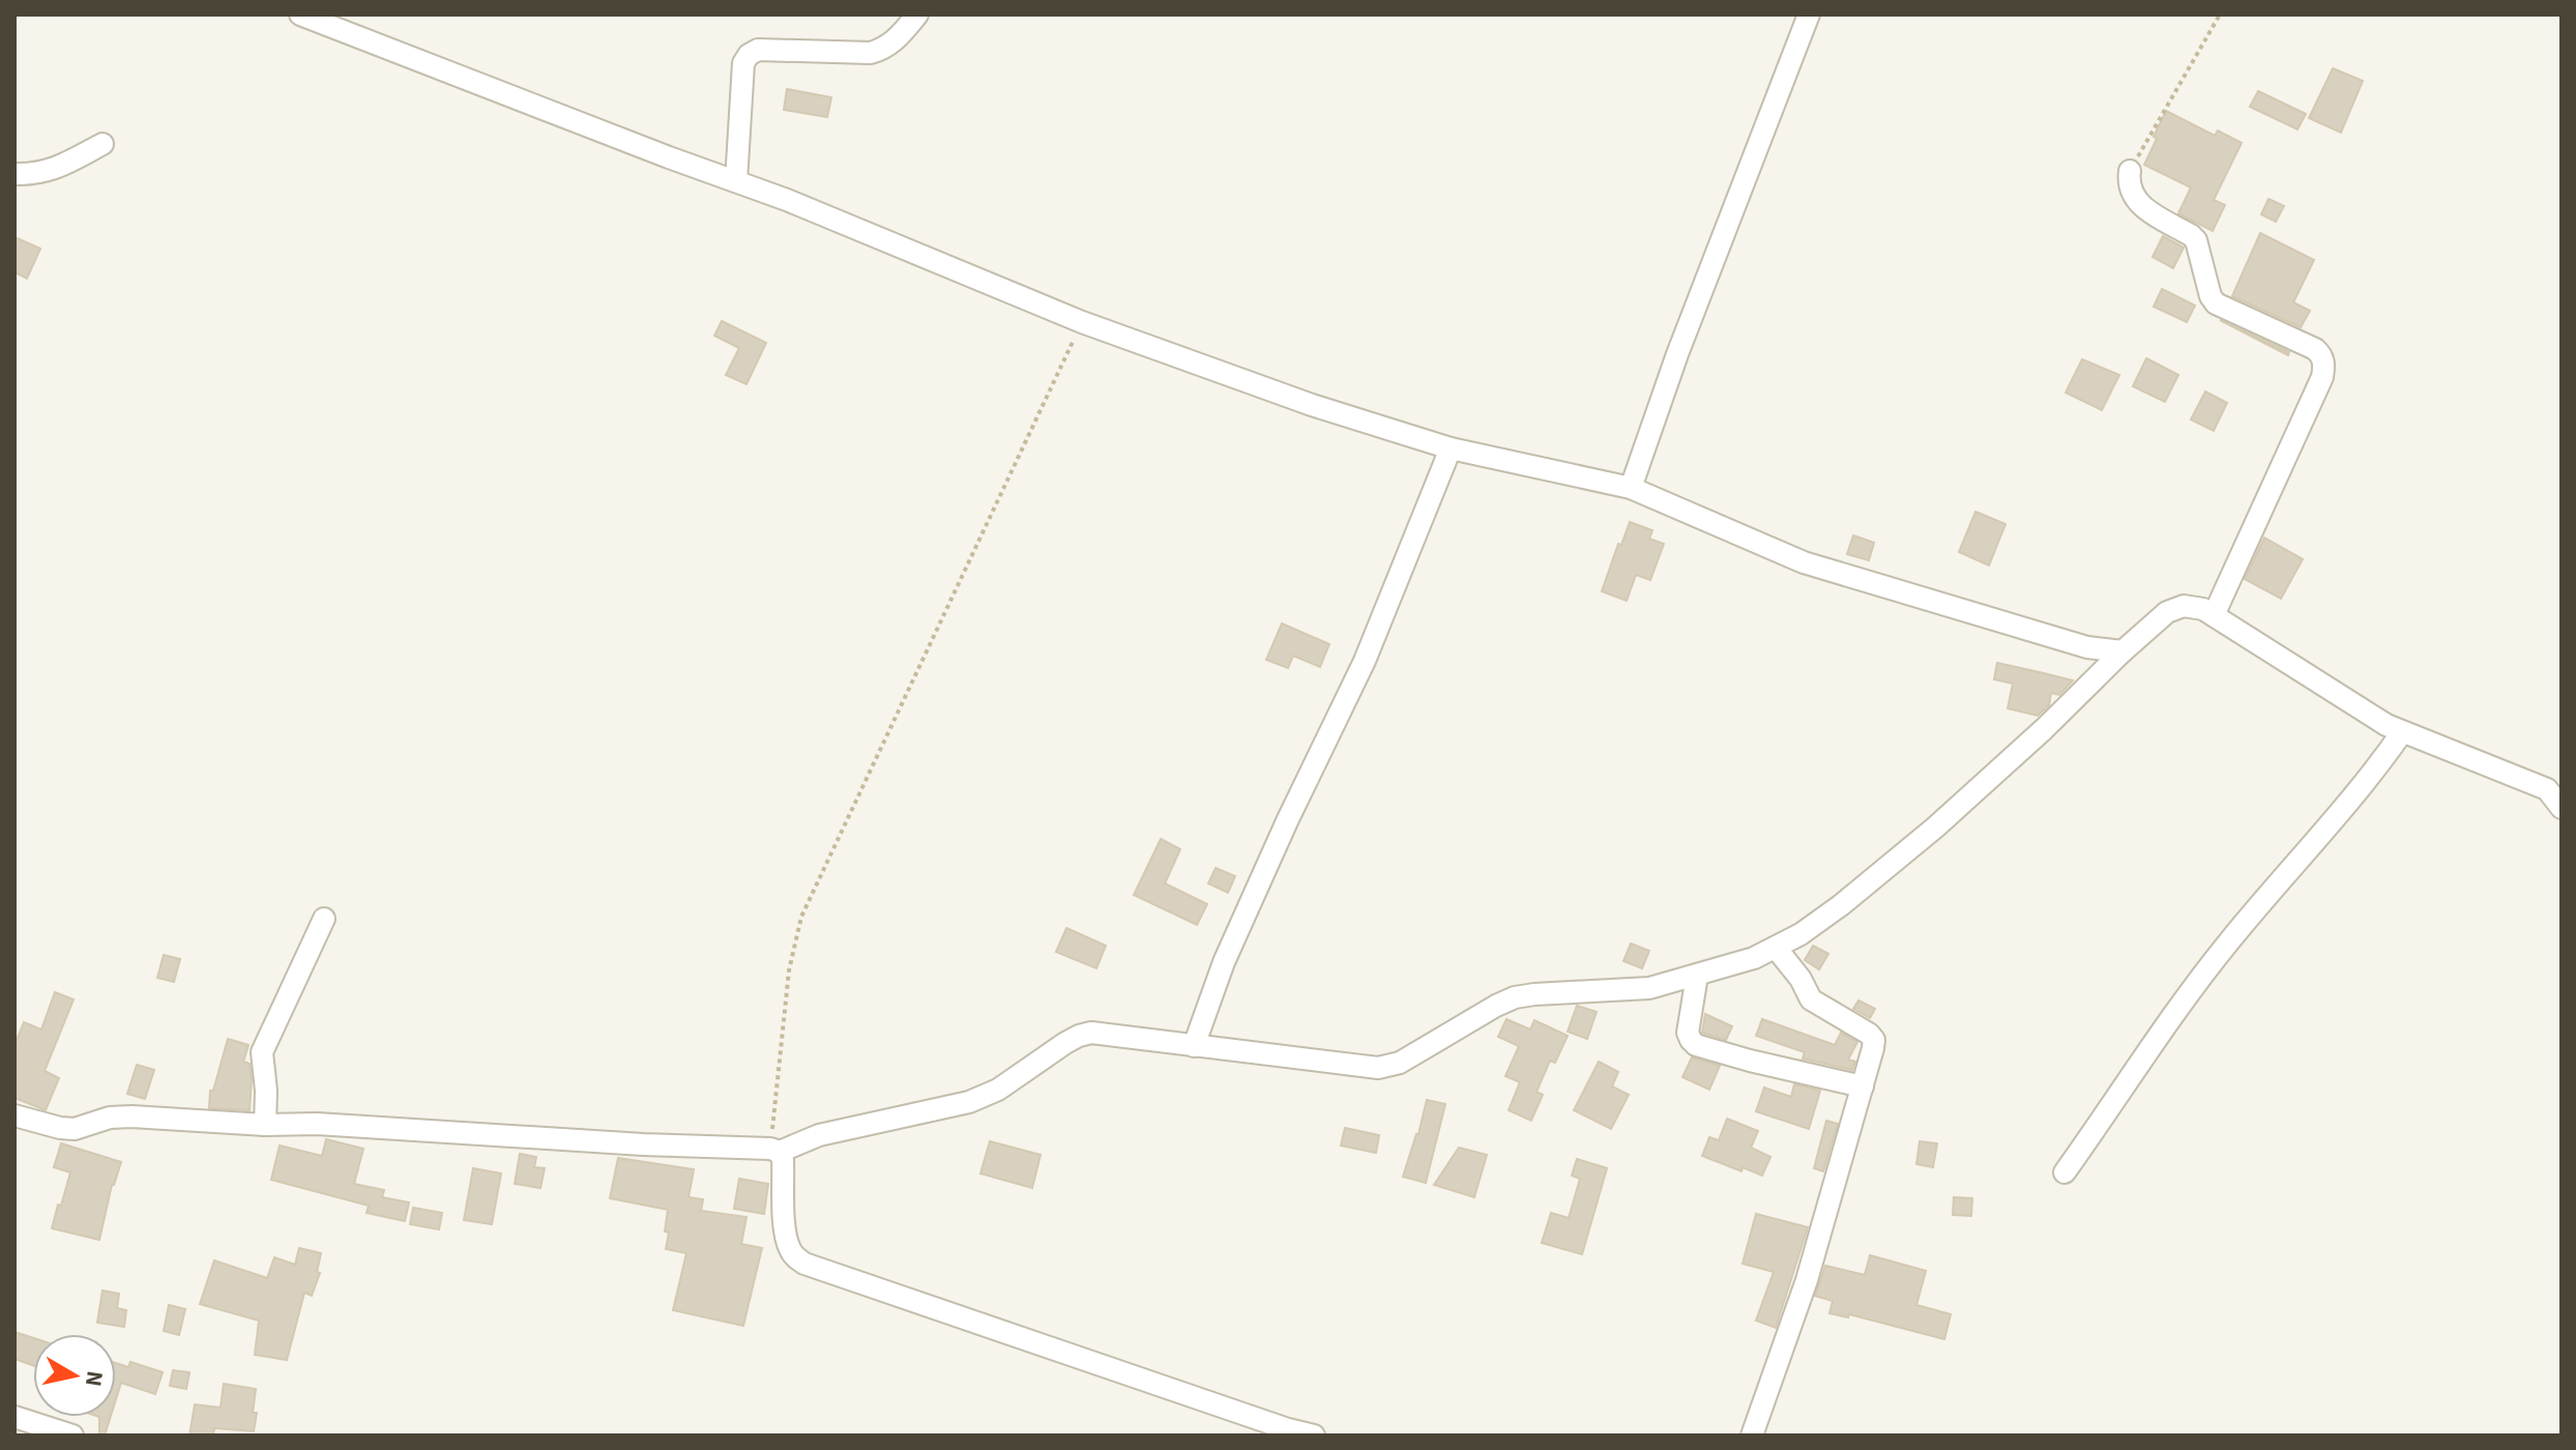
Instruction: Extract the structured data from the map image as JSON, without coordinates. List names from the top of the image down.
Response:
{
  "north": "right"
}
